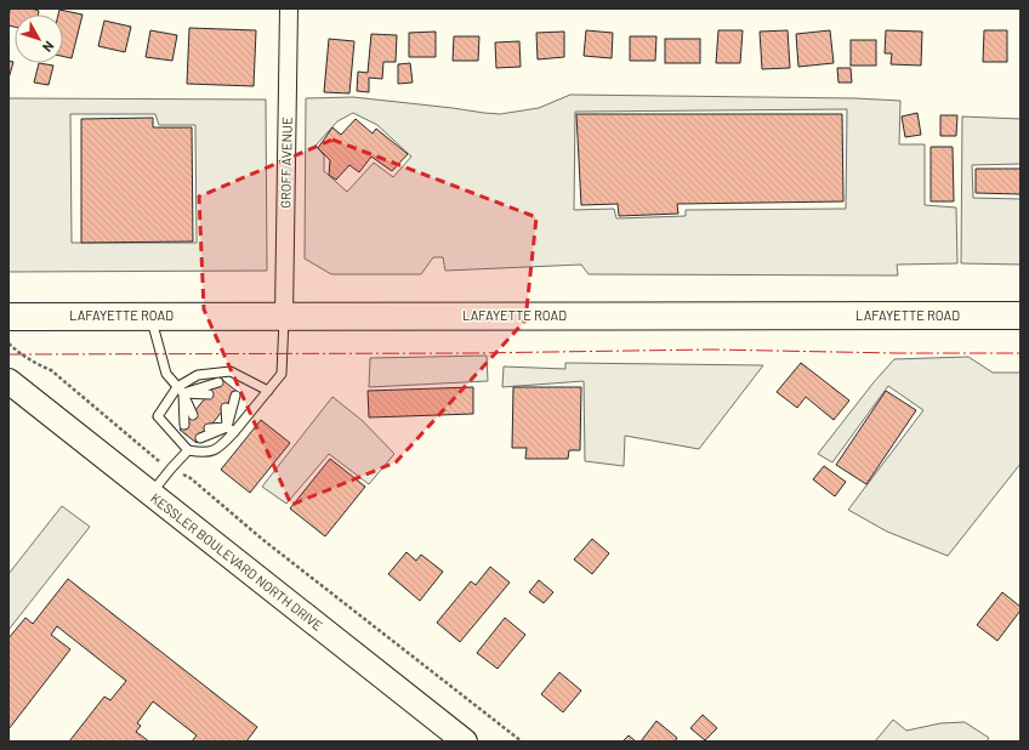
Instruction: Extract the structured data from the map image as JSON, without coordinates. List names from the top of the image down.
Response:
{
  "streets": {
    "main road": ["LAFAYETTE ROAD", "KESSLER BOULEVARD NORTH DRIVE"],
    "street": ["GROFF AVENUE"]
  },
  "crossings": [
    ["GROFF AVENUE", "LAFAYETTE ROAD"]
  ],
  "north": "bottom right"
}
